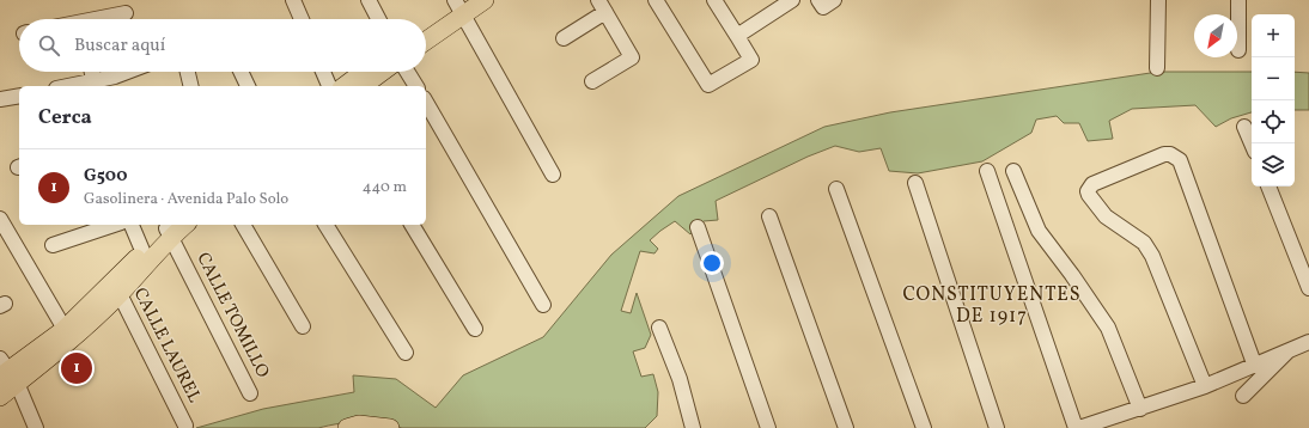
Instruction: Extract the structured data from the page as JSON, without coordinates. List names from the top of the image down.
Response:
{
  "streets": {
    "street": ["CALLE TOMILLO", "CALLE LAUREL"]
  },
  "districts": ["CONSTITUYENTES DE 1917"],
  "north": "bottom left",
  "page": {
    "map_buttons": ["+", "−"],
    "search": "Buscar aquí",
    "heading": "Cerca",
    "list": [
      {
        "mark": "1",
        "name": "G500",
        "note": "Gasolinera · Avenida Palo Solo",
        "value": "440 m"
      }
    ],
    "pins": "1"
  }
}
